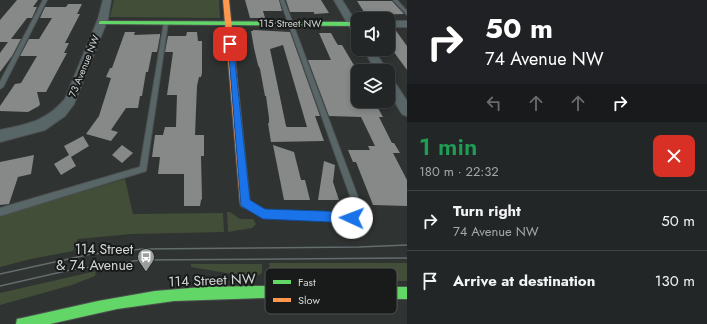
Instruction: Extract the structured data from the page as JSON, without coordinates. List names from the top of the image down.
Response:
{
  "streets": {
    "street": ["115 Street NW", "73 Avenue NW", "114 Street NW"]
  },
  "crossings": [
    ["115 Street NW", "73 Avenue NW"]
  ],
  "places": {
    "bus stop": ["114 Street & 74 Avenue"]
  },
  "legend": ["Fast", "Slow"],
  "page": {
    "turn": ["50 m", "74 Avenue NW"],
    "heading": ["1 min", "180 m · 22:32"],
    "list": [
      {
        "name": "Turn right",
        "note": "74 Avenue NW",
        "value": "50 m"
      },
      {
        "name": "Arrive at destination",
        "value": "130 m"
      }
    ]
  }
}
